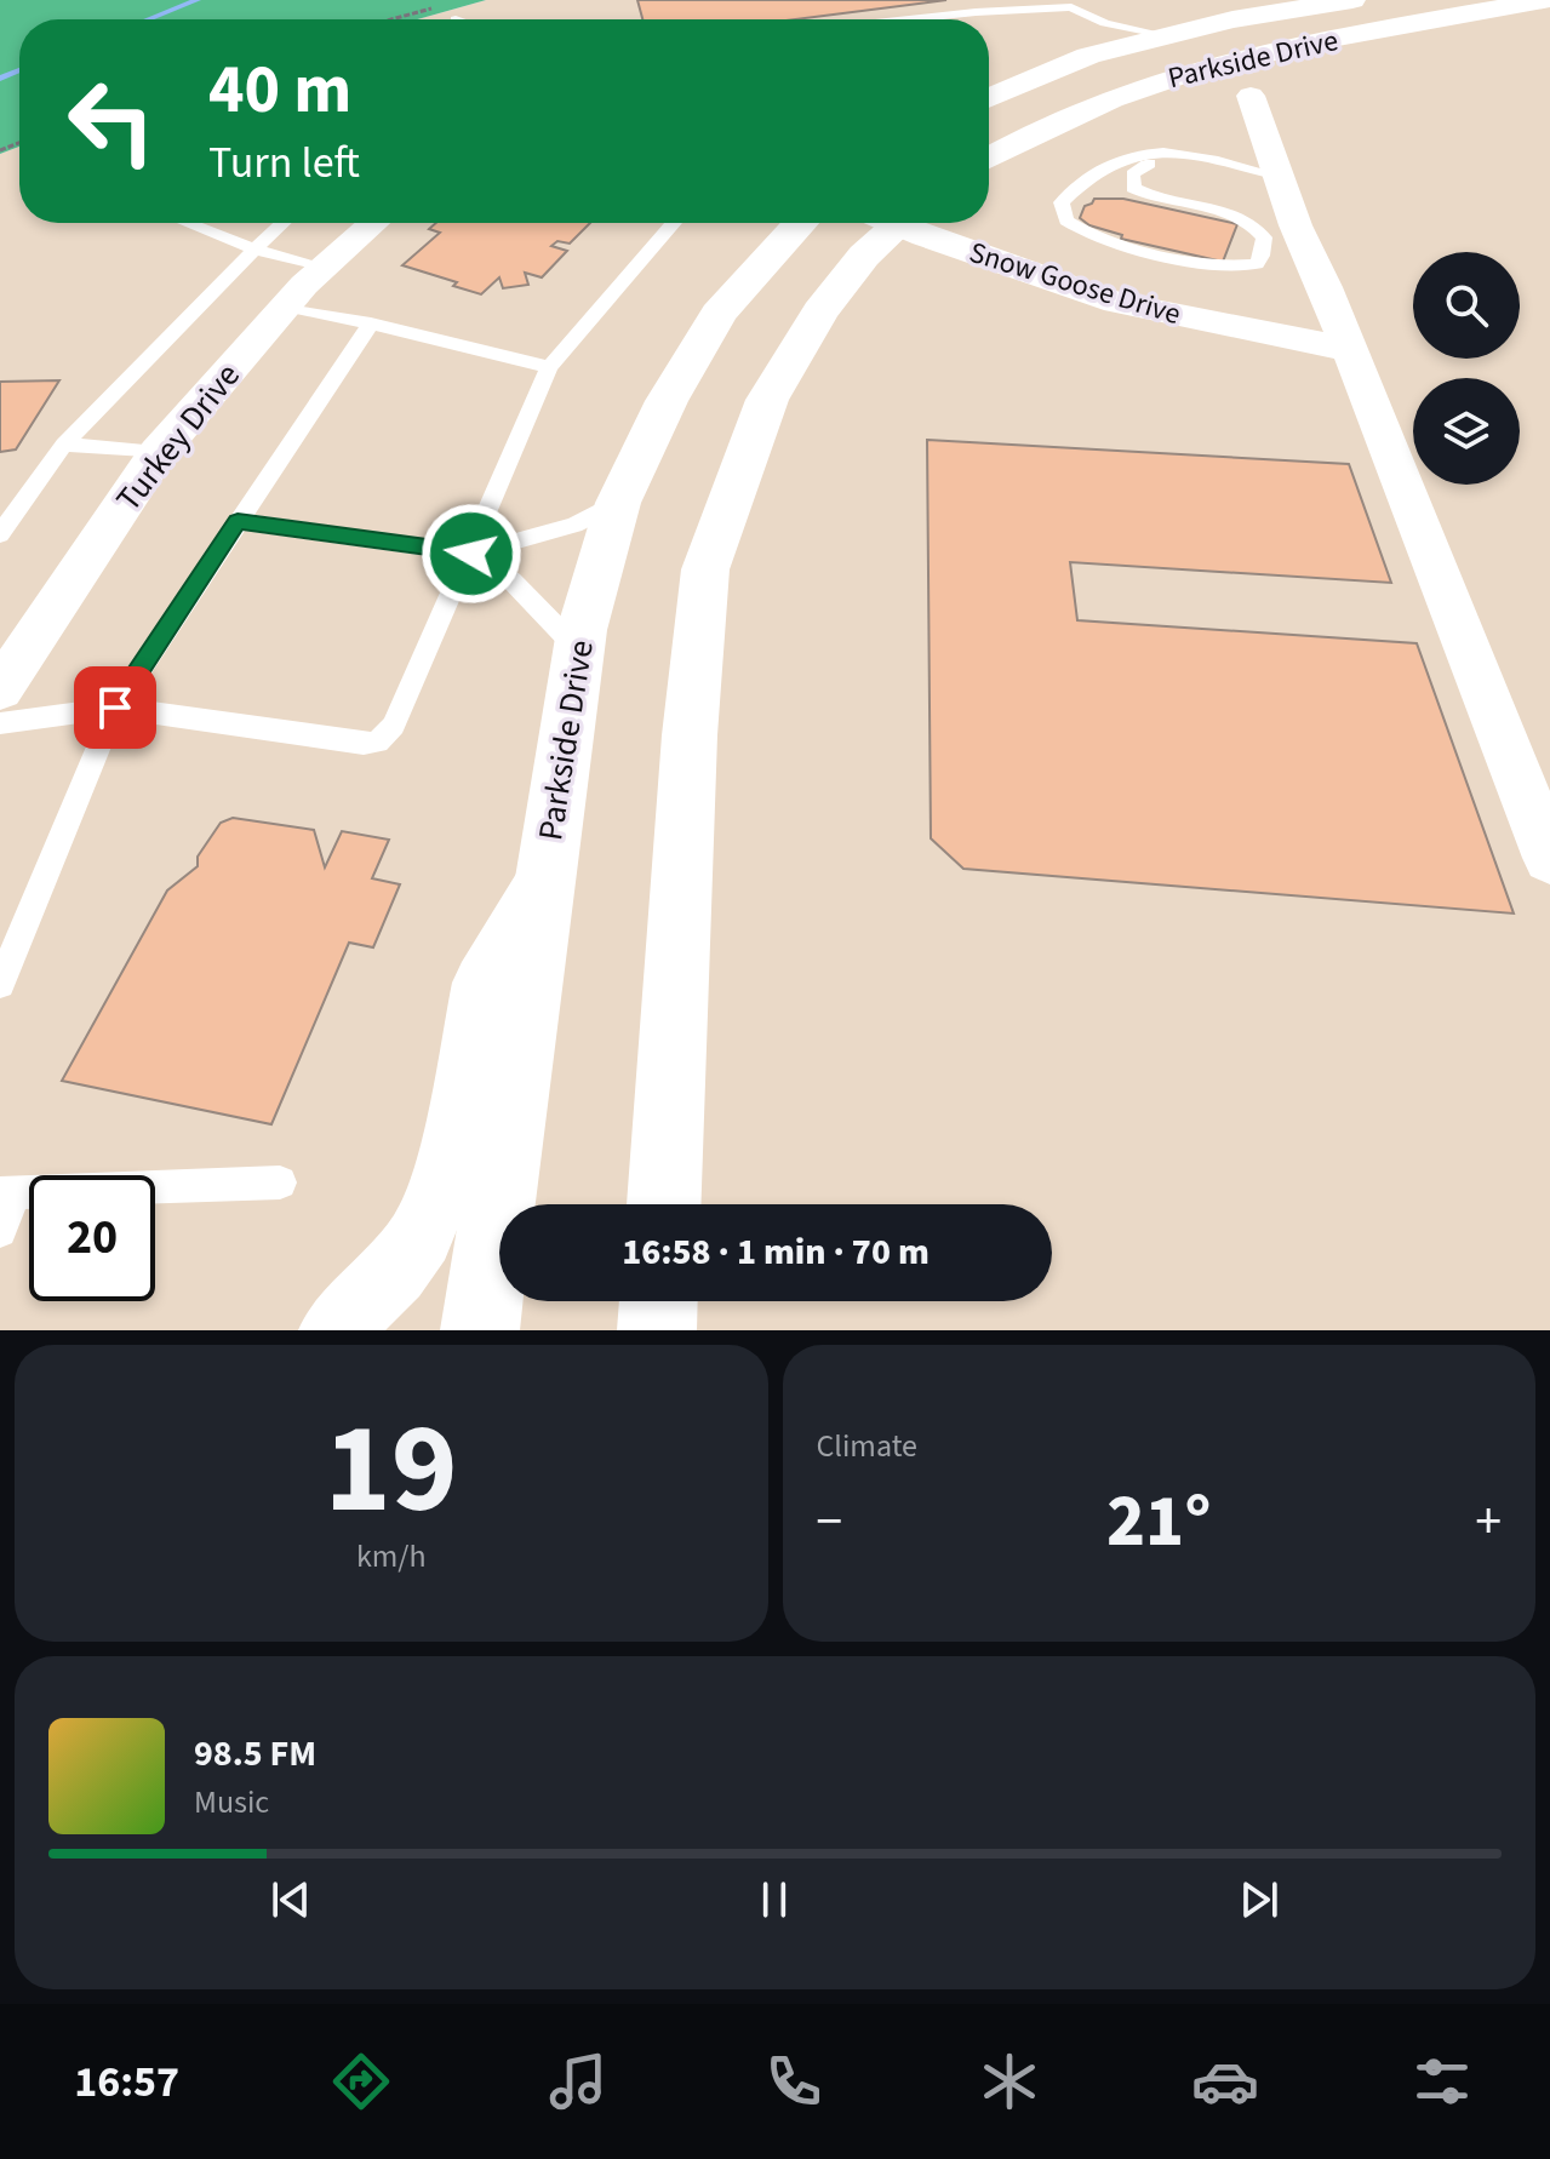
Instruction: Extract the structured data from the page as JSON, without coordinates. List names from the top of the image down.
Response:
{
  "streets": {
    "street": ["Parkside Drive", "Snow Goose Drive", "Turkey Drive"]
  },
  "page": {
    "turn": ["40 m", "Turn left"],
    "limit": "20",
    "trip": "16:58 · 1 min · 70 m",
    "tile": [
      ["19", "km/h"],
      "Climate"
    ],
    "heat": ["−", "21°", "+"],
    "song": ["98.5 FM", "Music"],
    "tabs": "16:57"
  }
}
